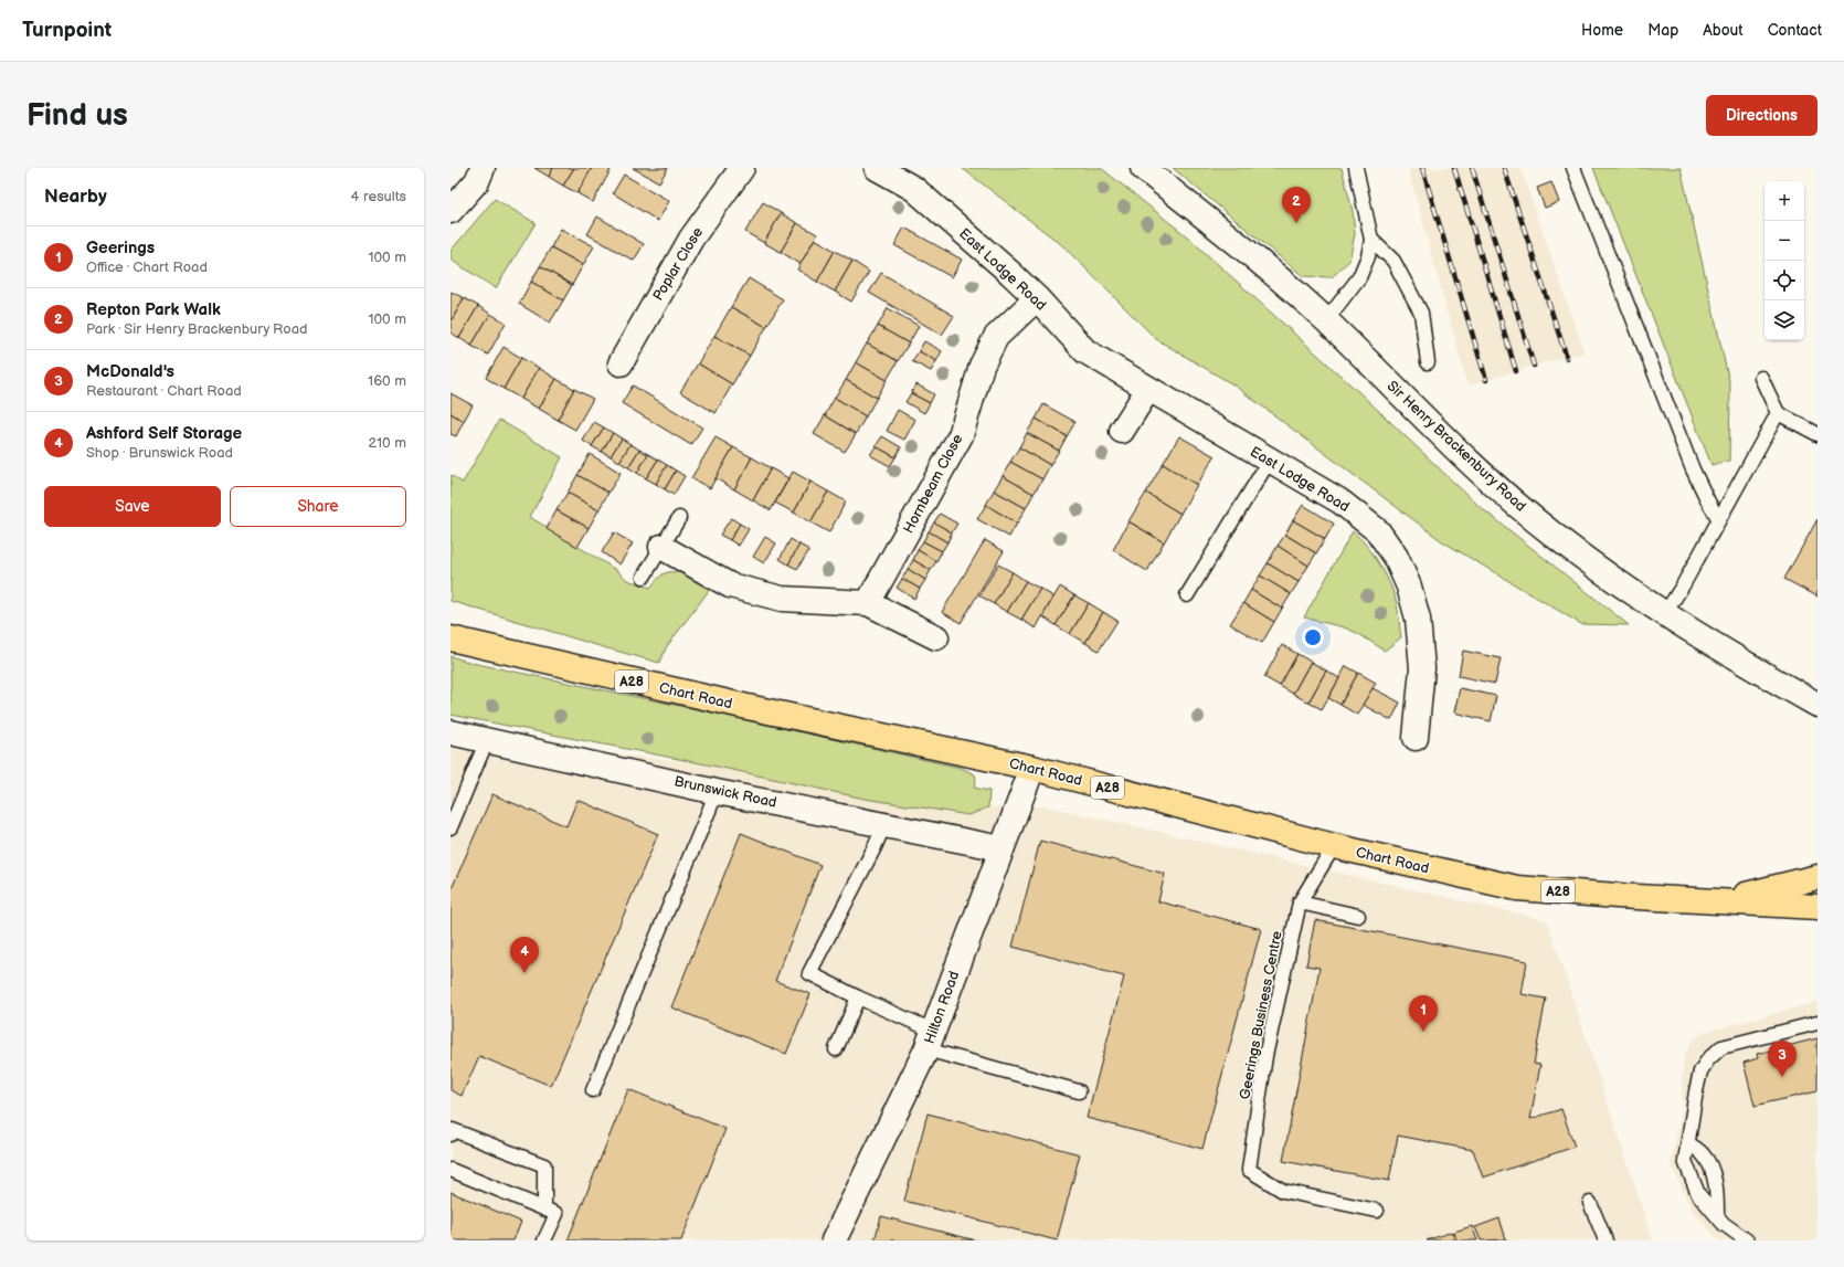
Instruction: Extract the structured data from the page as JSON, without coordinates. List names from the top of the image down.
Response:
{
  "streets": {
    "main road": ["A28", "Chart Road"],
    "street": [
      "Poplar Close",
      "East Lodge Road",
      "Sir Henry Brackenbury Road",
      "Hornbeam Close",
      "Brunswick Road",
      "Hilton Road"
    ],
    "lane": ["Geerings Business Centre"]
  },
  "crossings": [
    ["East Lodge Road", "Hornbeam Close"],
    ["Chart Road", "Hilton Road"],
    ["Chart Road", "Geerings Business Centre"],
    ["Brunswick Road", "Hilton Road"]
  ],
  "page": {
    "header": "Turnpoint",
    "nav": [
      "Home",
      "Map",
      "About",
      "Contact"
    ],
    "buttons": [
      "Directions",
      ["Save", "Share"]
    ],
    "title": "Find us",
    "heading": ["Nearby", "4 results"],
    "map_buttons": ["+", "−"],
    "pins": [
      "2",
      "4",
      "1",
      "3"
    ],
    "list": [
      {
        "mark": "1",
        "name": "Geerings",
        "note": "Office · Chart Road",
        "value": "100 m"
      },
      {
        "mark": "2",
        "name": "Repton Park Walk",
        "note": "Park · Sir Henry Brackenbury Road",
        "value": "100 m"
      },
      {
        "mark": "3",
        "name": "McDonald's",
        "note": "Restaurant · Chart Road",
        "value": "160 m"
      },
      {
        "mark": "4",
        "name": "Ashford Self Storage",
        "note": "Shop · Brunswick Road",
        "value": "210 m"
      }
    ]
  }
}
